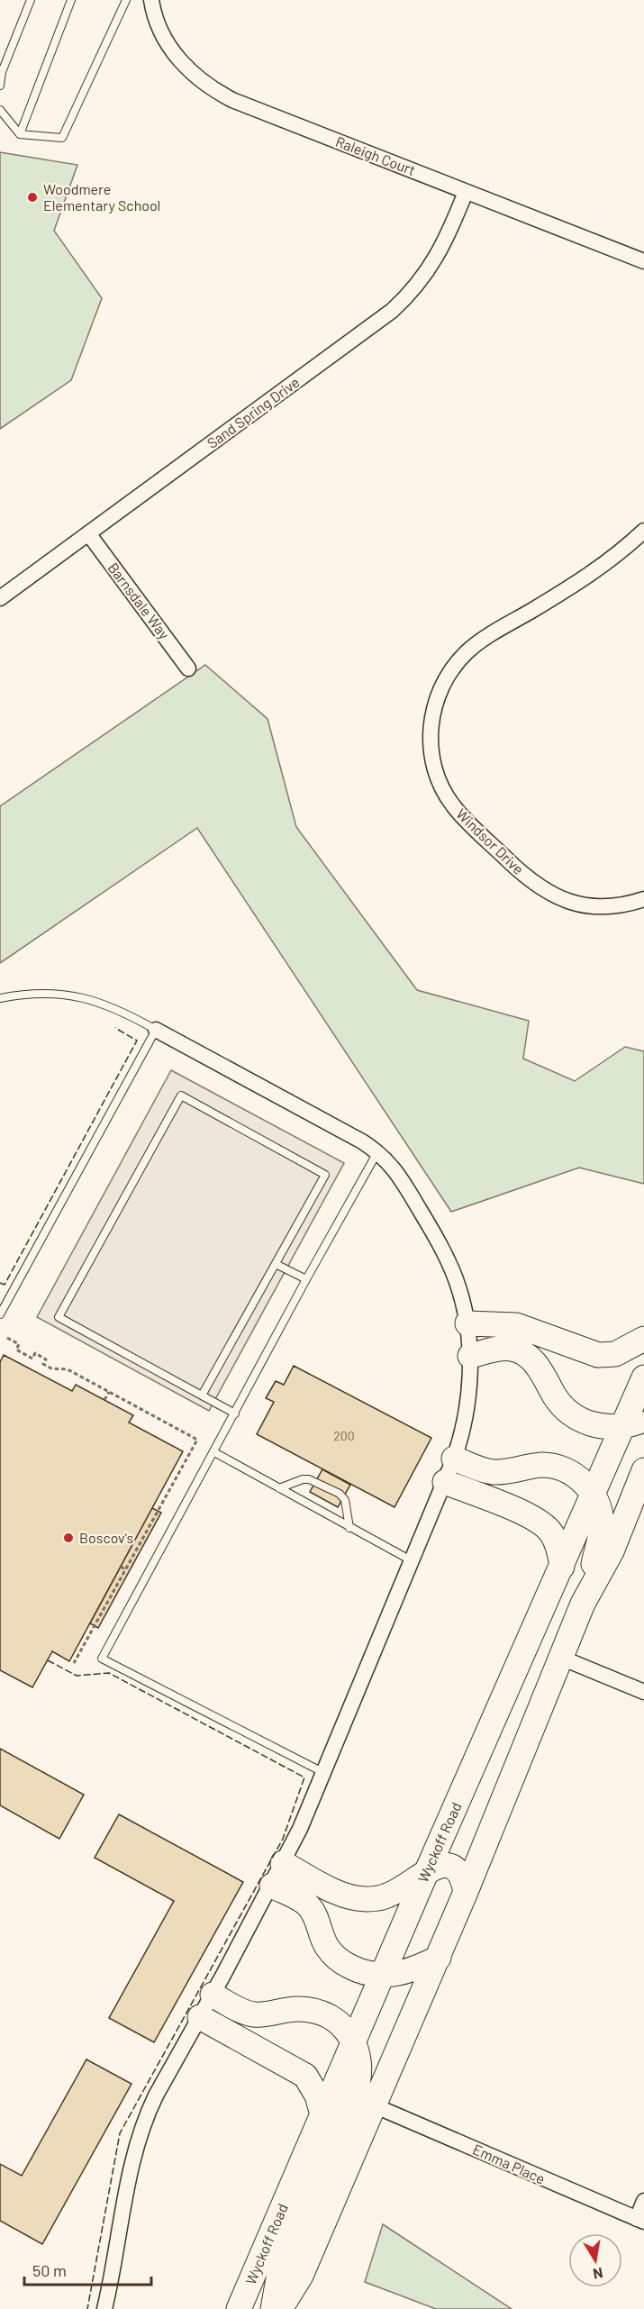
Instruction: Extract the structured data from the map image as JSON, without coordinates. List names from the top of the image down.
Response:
{
  "streets": {
    "main road": ["Wyckoff Road"],
    "street": [
      "Raleigh Court",
      "Sand Spring Drive",
      "Barnsdale Way",
      "Windsor Drive",
      "Emma Place"
    ]
  },
  "crossings": [
    ["Raleigh Court", "Sand Spring Drive"],
    ["Sand Spring Drive", "Barnsdale Way"]
  ],
  "places": ["Woodmere Elementary School", "Boscov's"],
  "house_numbers": ["200"],
  "scale_bar": "50 m",
  "north": "bottom"
}
